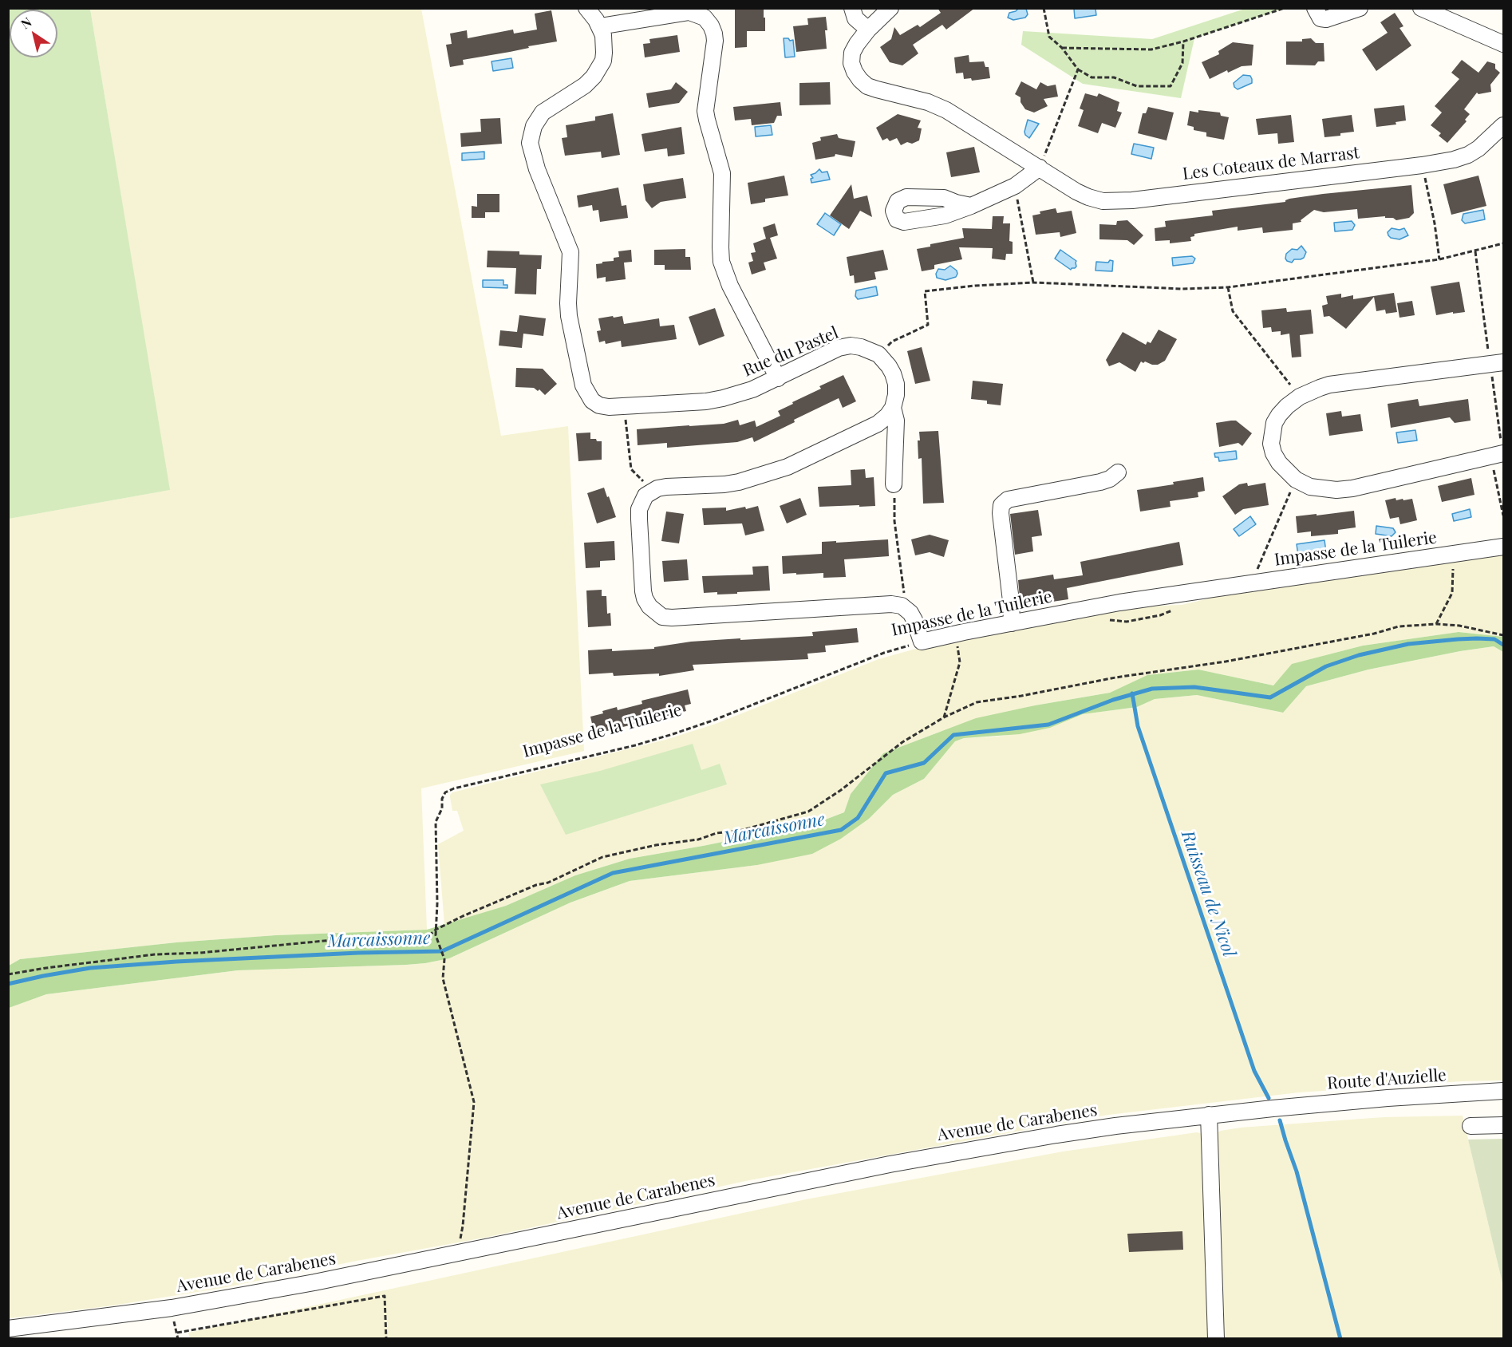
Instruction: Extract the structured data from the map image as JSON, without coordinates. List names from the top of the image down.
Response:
{
  "streets": {
    "street": [
      "Les Coteaux de Marrast",
      "Rue du Pastel",
      "Impasse de la Tuilerie",
      "Route d'Auzielle",
      "Avenue de Carabenes"
    ]
  },
  "crossings": [
    ["Route d'Auzielle", "Avenue de Carabenes"]
  ],
  "water": ["Marcaissonne", "Ruisseau de Nicol"],
  "north": "top left"
}
